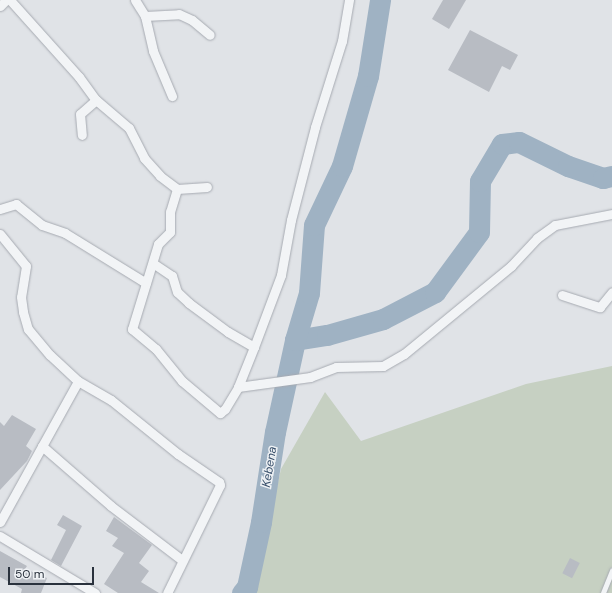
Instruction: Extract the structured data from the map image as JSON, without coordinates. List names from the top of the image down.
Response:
{
  "water": ["Kebena"],
  "scale_bar": "50 m"
}
